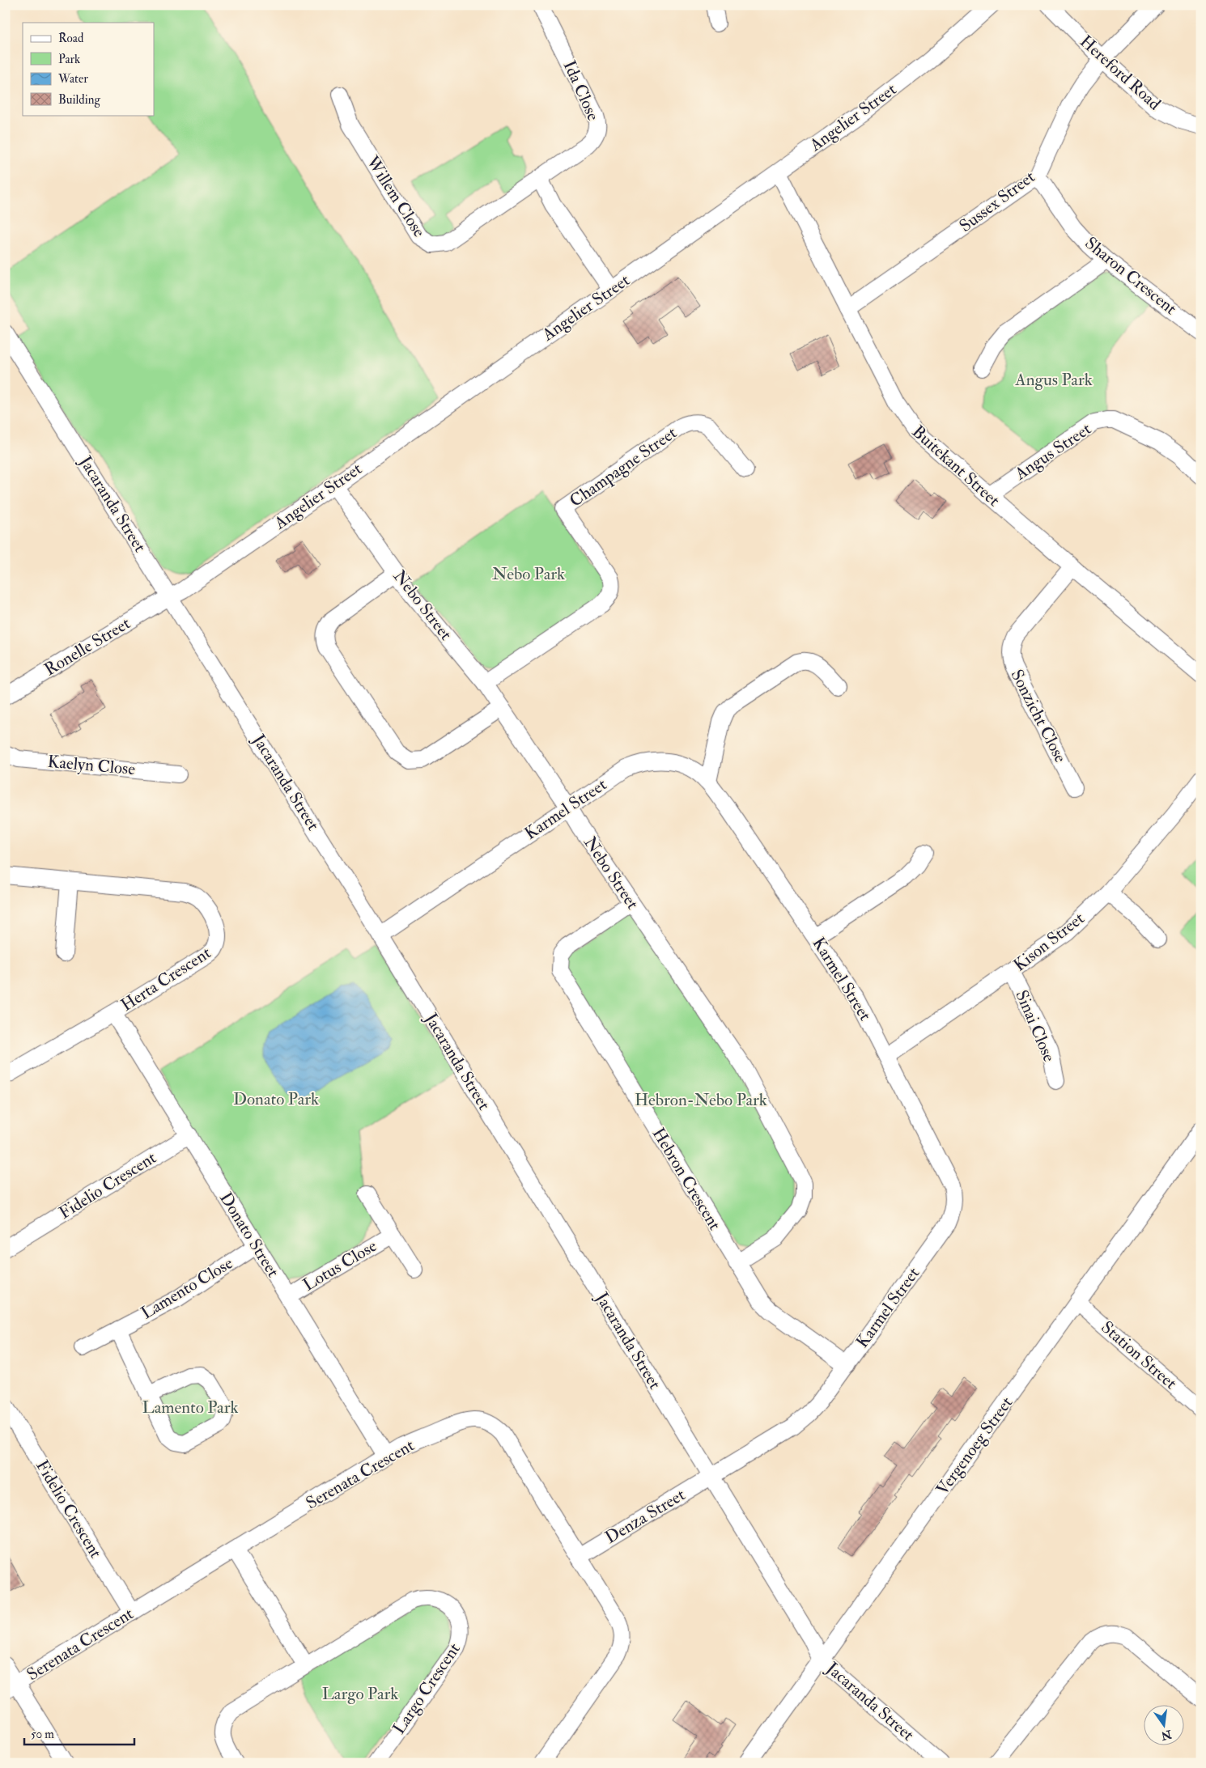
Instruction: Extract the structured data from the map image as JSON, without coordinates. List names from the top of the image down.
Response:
{
  "streets": {
    "street": [
      "Hereford Road",
      "Ida Close",
      "Angelier Street",
      "Willem Close",
      "Sussex Street",
      "Sharon Crescent",
      "Angus Street",
      "Buitekant Street",
      "Champagne Street",
      "Jacaranda Street",
      "Nebo Street",
      "Ronelle Street",
      "Sonzicht Close",
      "Kaelyn Close",
      "Karmel Street",
      "Kison Street",
      "Herta Crescent",
      "Sinai Close",
      "Hebron Crescent",
      "Fidelio Crescent",
      "Donato Street",
      "Lotus Close",
      "Lamento Close",
      "Station Street",
      "Vergenoeg Street",
      "Serenata Crescent",
      "Denza Street",
      "Largo Crescent"
    ]
  },
  "crossings": [
    ["Hereford Road", "Sussex Street"],
    ["Ida Close", "Willem Close"],
    ["Angelier Street", "Buitekant Street"],
    ["Angelier Street", "Jacaranda Street"],
    ["Angelier Street", "Nebo Street"],
    ["Angelier Street", "Ronelle Street"],
    ["Sussex Street", "Sharon Crescent"],
    ["Sussex Street", "Buitekant Street"],
    ["Angus Street", "Buitekant Street"],
    ["Buitekant Street", "Sonzicht Close"],
    ["Champagne Street", "Nebo Street"],
    ["Jacaranda Street", "Ronelle Street"],
    ["Jacaranda Street", "Karmel Street"],
    ["Jacaranda Street", "Vergenoeg Street"],
    ["Jacaranda Street", "Denza Street"],
    ["Nebo Street", "Karmel Street"],
    ["Nebo Street", "Hebron Crescent"],
    ["Karmel Street", "Kison Street"],
    ["Karmel Street", "Hebron Crescent"],
    ["Karmel Street", "Denza Street"],
    ["Kison Street", "Sinai Close"],
    ["Herta Crescent", "Donato Street"],
    ["Fidelio Crescent", "Donato Street"],
    ["Fidelio Crescent", "Serenata Crescent"],
    ["Donato Street", "Lotus Close"],
    ["Donato Street", "Lamento Close"],
    ["Donato Street", "Serenata Crescent"],
    ["Station Street", "Vergenoeg Street"],
    ["Serenata Crescent", "Denza Street"]
  ],
  "parks": [
    "Angus Park",
    "Nebo Park",
    "Donato Park",
    "Hebron-Nebo Park",
    "Lamento Park",
    "Largo Park"
  ],
  "legend": [
    "Road",
    "Park",
    "Water",
    "Building"
  ],
  "scale_bar": "50 m",
  "north": "bottom"
}
